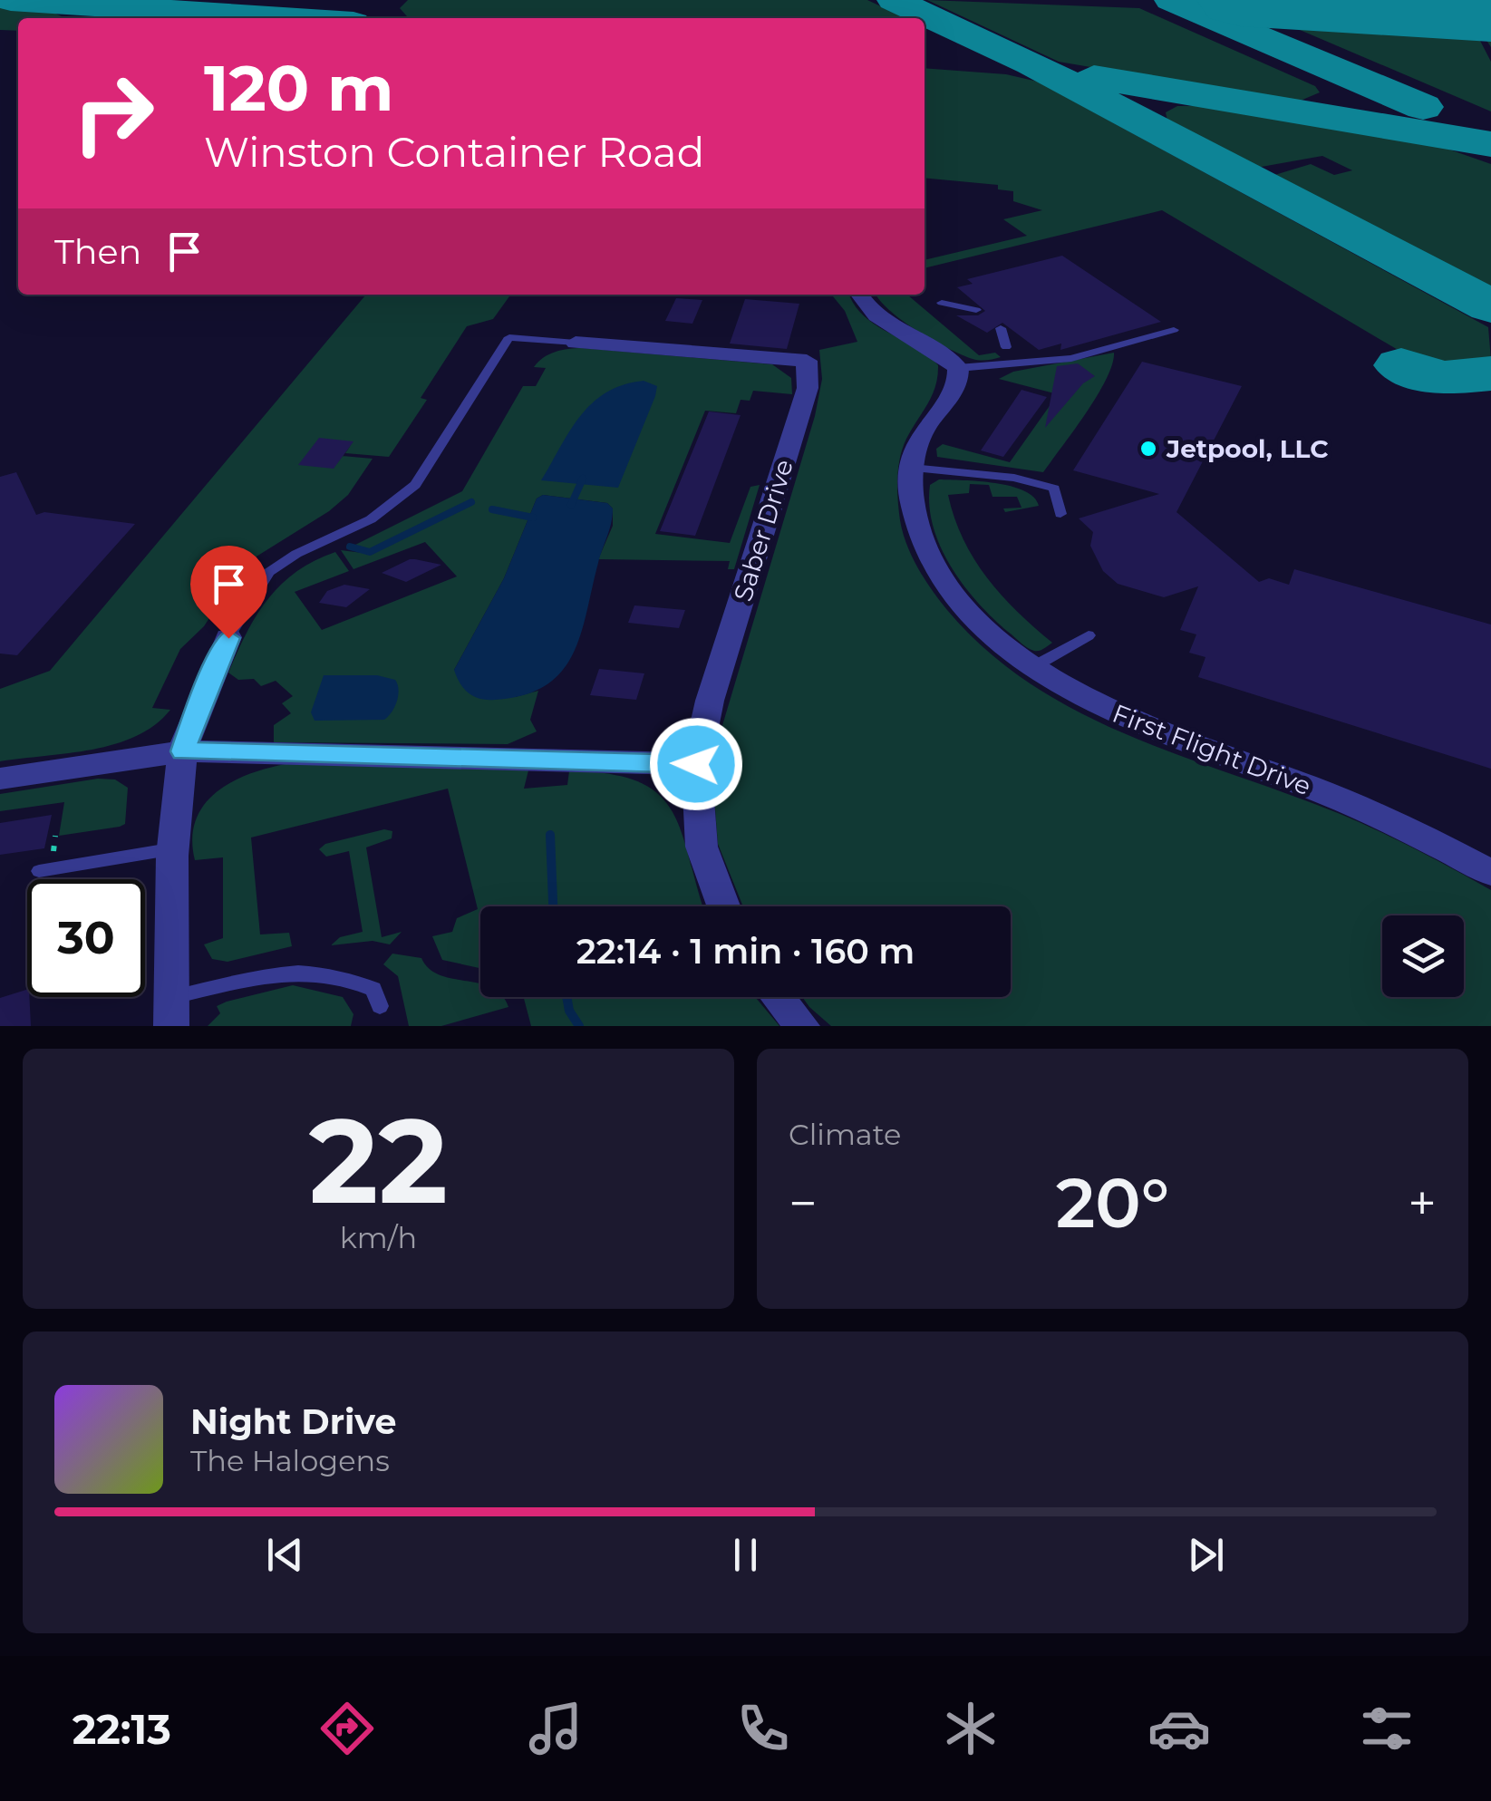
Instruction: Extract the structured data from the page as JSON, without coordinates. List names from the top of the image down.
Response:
{
  "streets": {
    "street": ["Saber Drive", "First Flight Drive"]
  },
  "places": ["Jetpool, LLC"],
  "page": {
    "turn": ["120 m", "Winston Container Road"],
    "then": "Then",
    "limit": "30",
    "trip": "22:14 · 1 min · 160 m",
    "tile": [
      ["22", "km/h"],
      "Climate"
    ],
    "heat": ["−", "20°", "+"],
    "song": ["Night Drive", "The Halogens"],
    "tabs": "22:13"
  }
}
